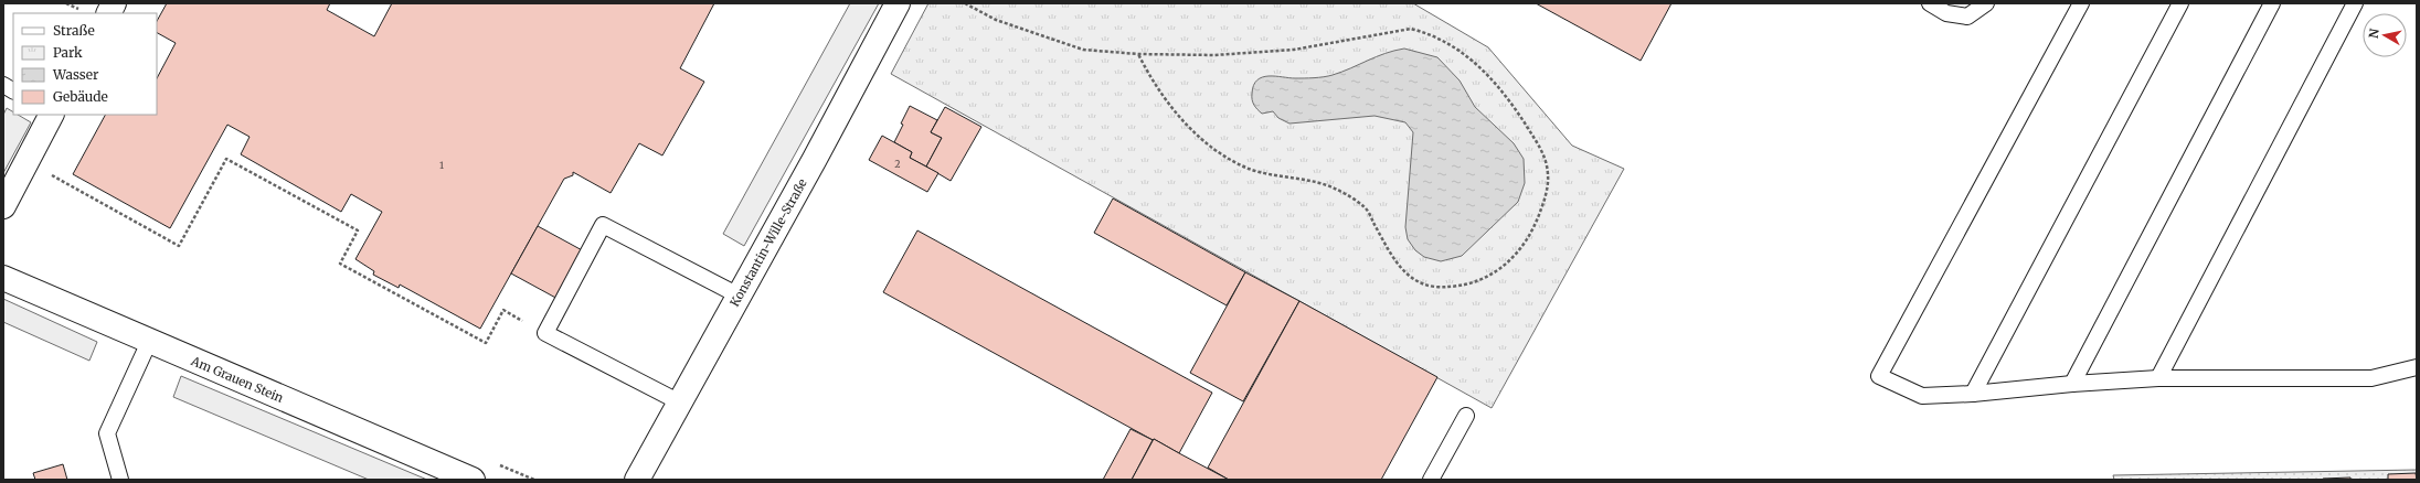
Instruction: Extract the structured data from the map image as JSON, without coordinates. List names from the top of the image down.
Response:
{
  "streets": {
    "street": ["Konstantin-Wille-Straße", "Am Grauen Stein"]
  },
  "house_numbers": ["2", "1"],
  "legend": [
    "Straße",
    "Park",
    "Wasser",
    "Gebäude"
  ],
  "north": "left"
}
